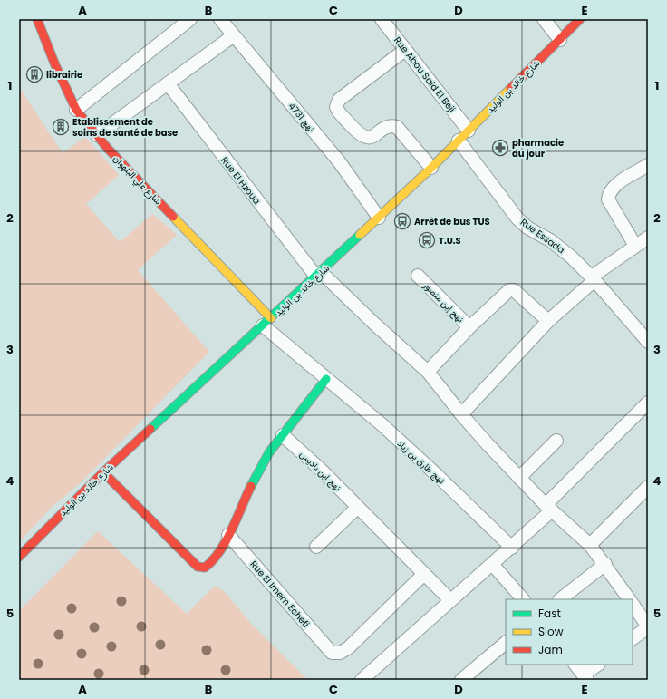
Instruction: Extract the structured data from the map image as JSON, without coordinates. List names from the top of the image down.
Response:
{
  "streets": {
    "street": [
      "Rue Abou Said El Beji",
      "شارع خالد بن الوليد",
      "نهج 4731",
      "شارع علي البلهوان",
      "Rue El Hzoua",
      "Rue Essada",
      "نهج إبن منصور",
      "نهج طارق بن زياد",
      "نهج ابن باديس",
      "Rue El Imem Echefi"
    ]
  },
  "crossings": [
    ["Rue Abou Said El Beji", "شارع خالد بن الوليد"],
    ["شارع خالد بن الوليد", "نهج 4731"],
    ["شارع خالد بن الوليد", "شارع علي البلهوان"],
    ["شارع خالد بن الوليد", "Rue El Hzoua"],
    ["شارع خالد بن الوليد", "Rue Essada"],
    ["شارع خالد بن الوليد", "نهج طارق بن زياد"],
    ["شارع علي البلهوان", "نهج طارق بن زياد"],
    ["نهج ابن باديس", "Rue El Imem Echefi"]
  ],
  "places": {
    "building": ["librairie", "Etablissement de soins de santé de base"],
    "pharmacy": ["pharmacie du jour"],
    "bus stop": ["Arrêt de bus TUS", "T.U.S"]
  },
  "legend": ["Fast", "Slow", "Jam"],
  "grid": {
    "columns": [
      "A",
      "B",
      "C",
      "D",
      "E"
    ],
    "rows": [
      "1",
      "2",
      "3",
      "4",
      "5"
    ]
  }
}
